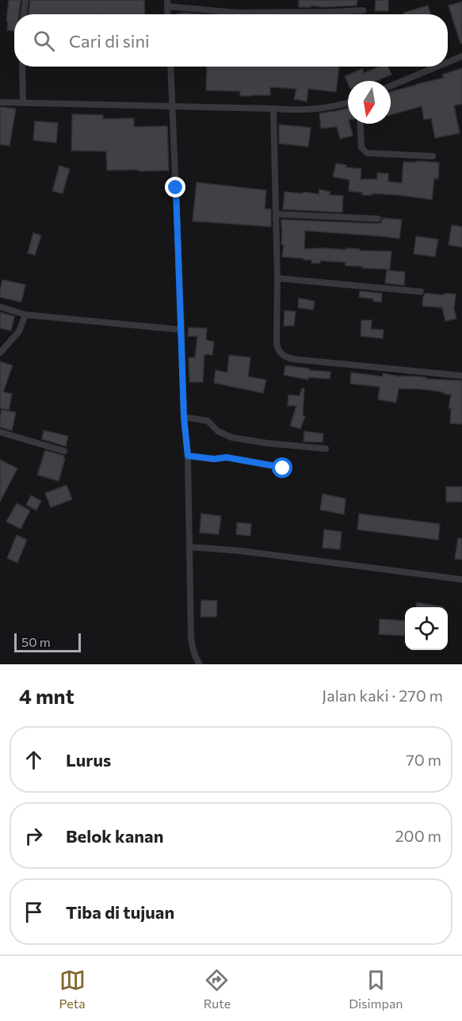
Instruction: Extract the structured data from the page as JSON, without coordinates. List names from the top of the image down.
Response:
{
  "scale_bar": "50 m",
  "north": "bottom",
  "page": {
    "search": "Cari di sini",
    "scale": "50 m",
    "heading": ["4 mnt", "Jalan kaki · 270 m"],
    "list": [
      ["Lurus", "70 m"],
      ["Belok kanan", "200 m"],
      "Tiba di tujuan"
    ],
    "nav": ["Peta", "Rute", "Disimpan"]
  }
}
